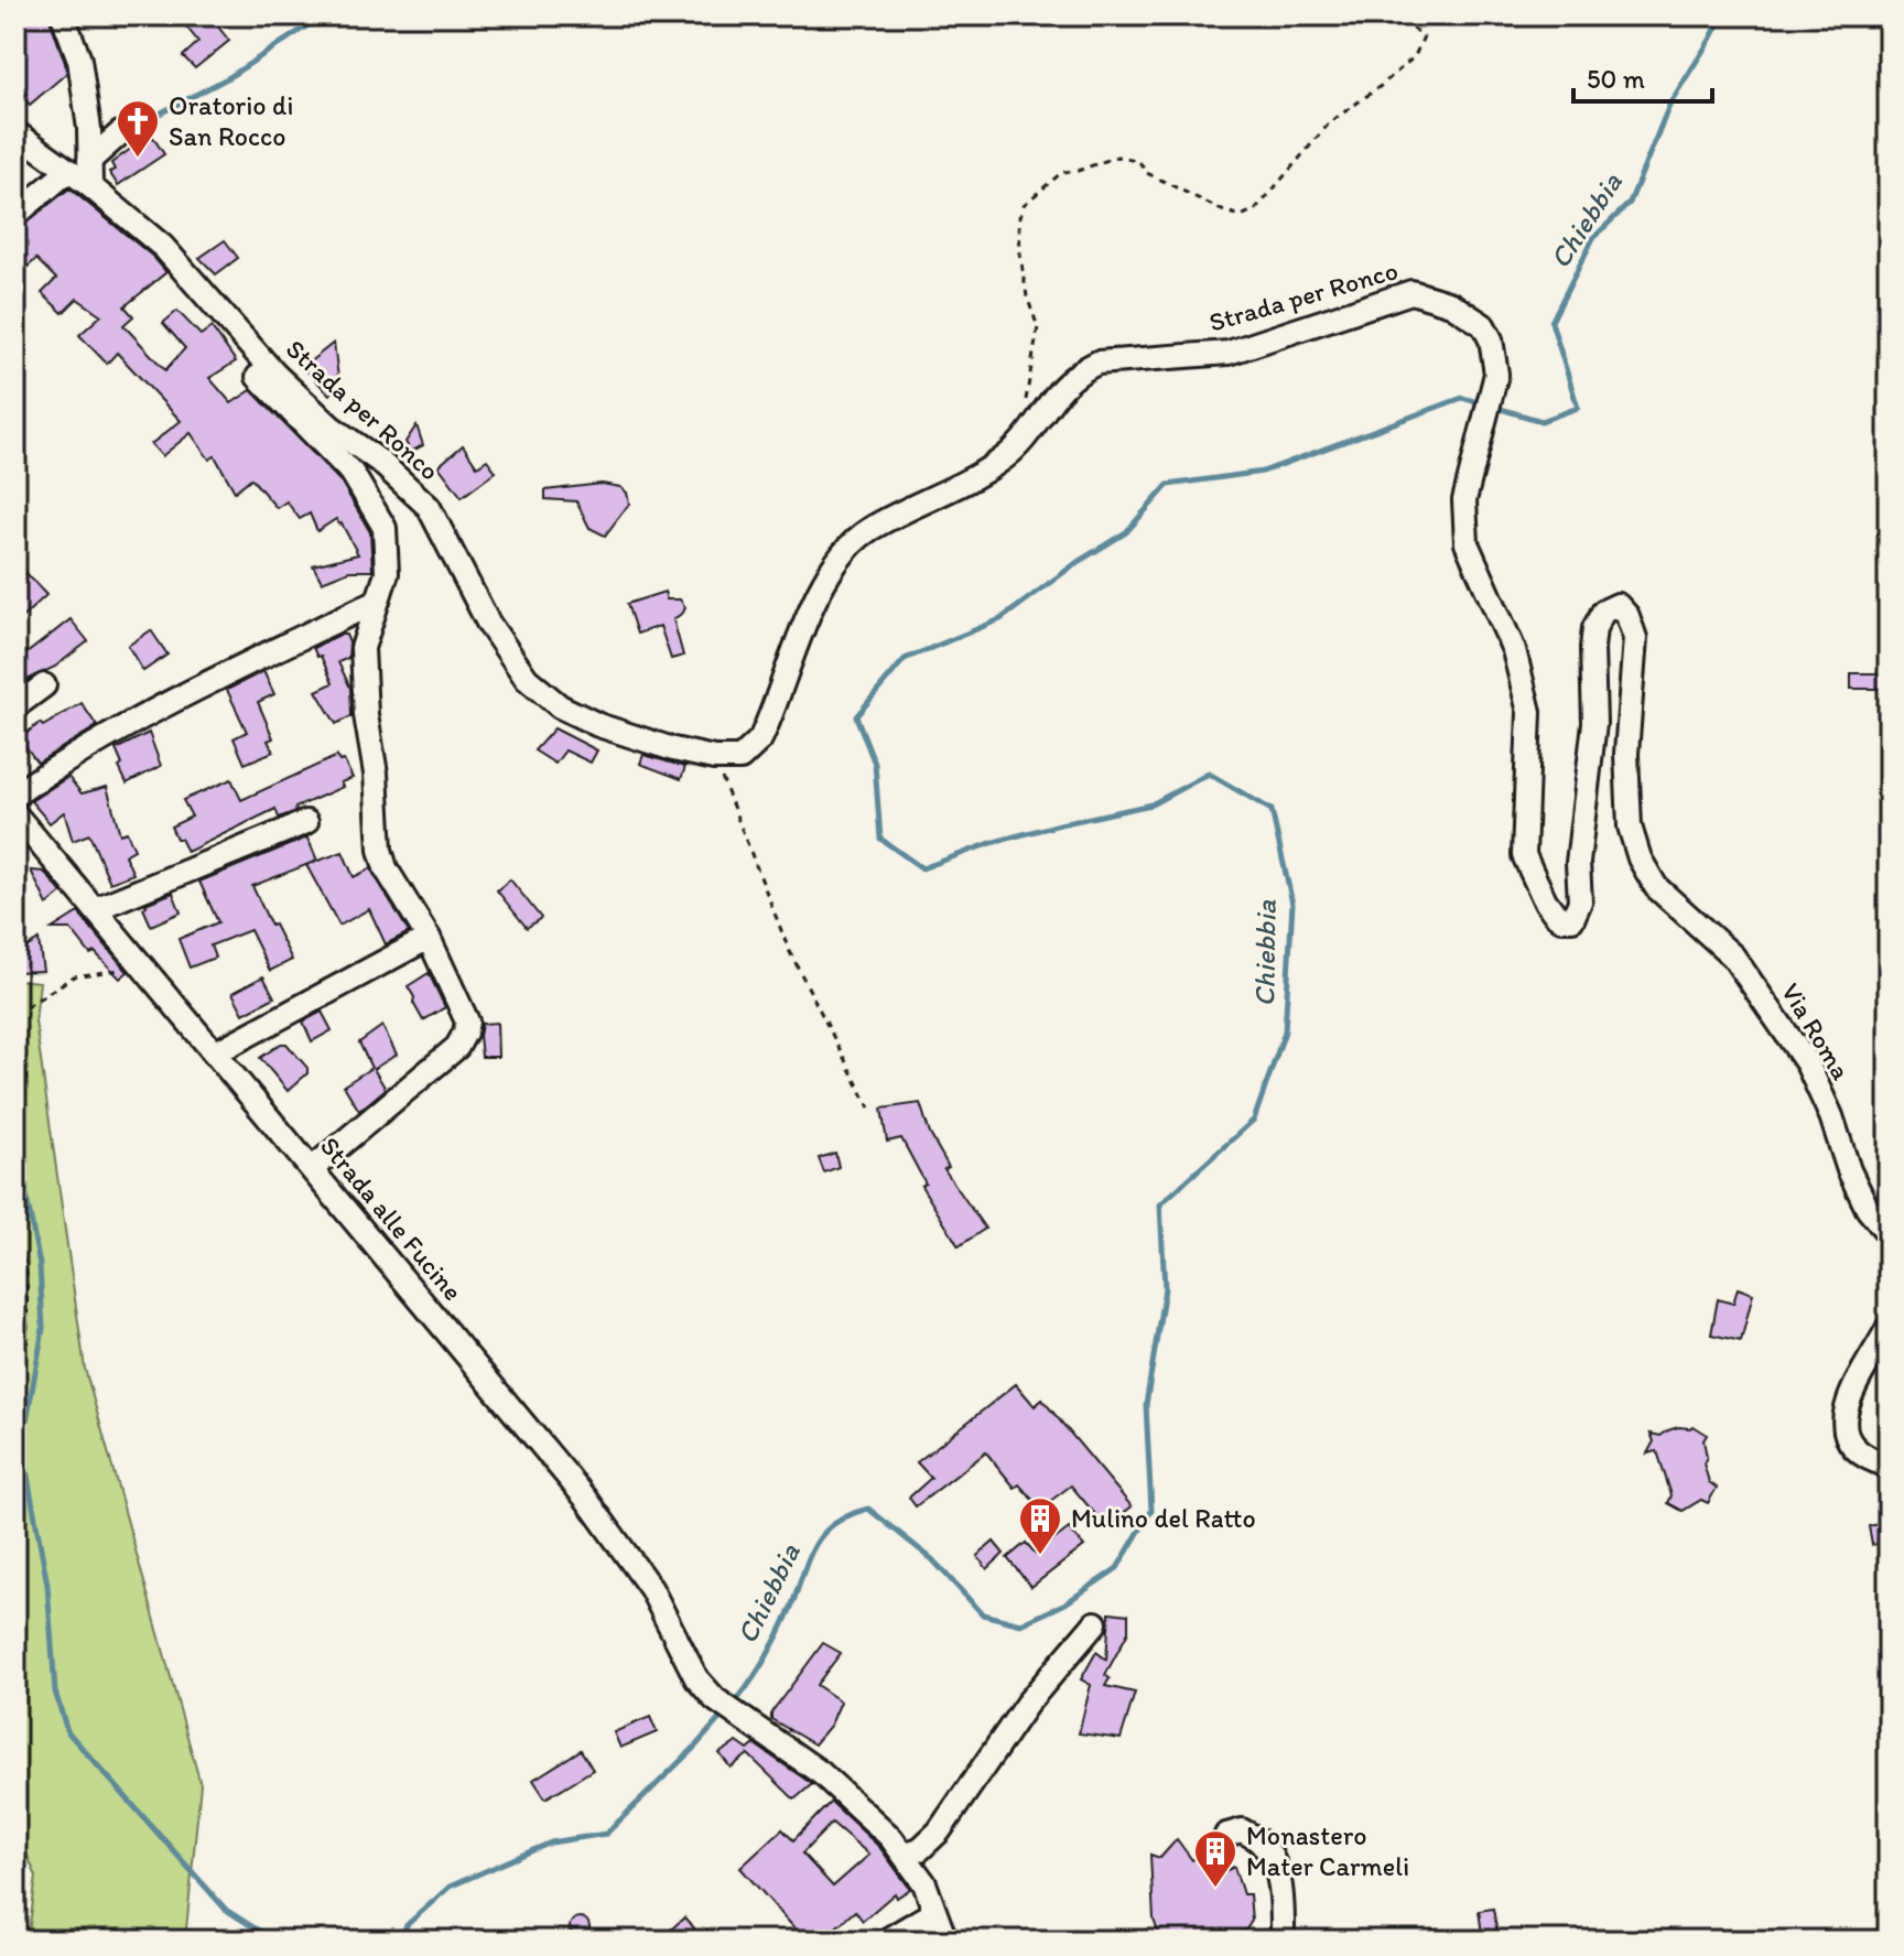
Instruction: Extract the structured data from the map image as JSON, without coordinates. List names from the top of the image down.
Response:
{
  "streets": {
    "street": ["Strada per Ronco", "Via Roma", "Strada alle Fucine"]
  },
  "crossings": [
    ["Strada per Ronco", "Via Roma"]
  ],
  "water": ["Chiebbia"],
  "places": {
    "church": ["Oratorio di San Rocco"],
    "building": ["Mulino del Ratto", "Monastero Mater Carmeli"]
  },
  "scale_bar": "50 m"
}
